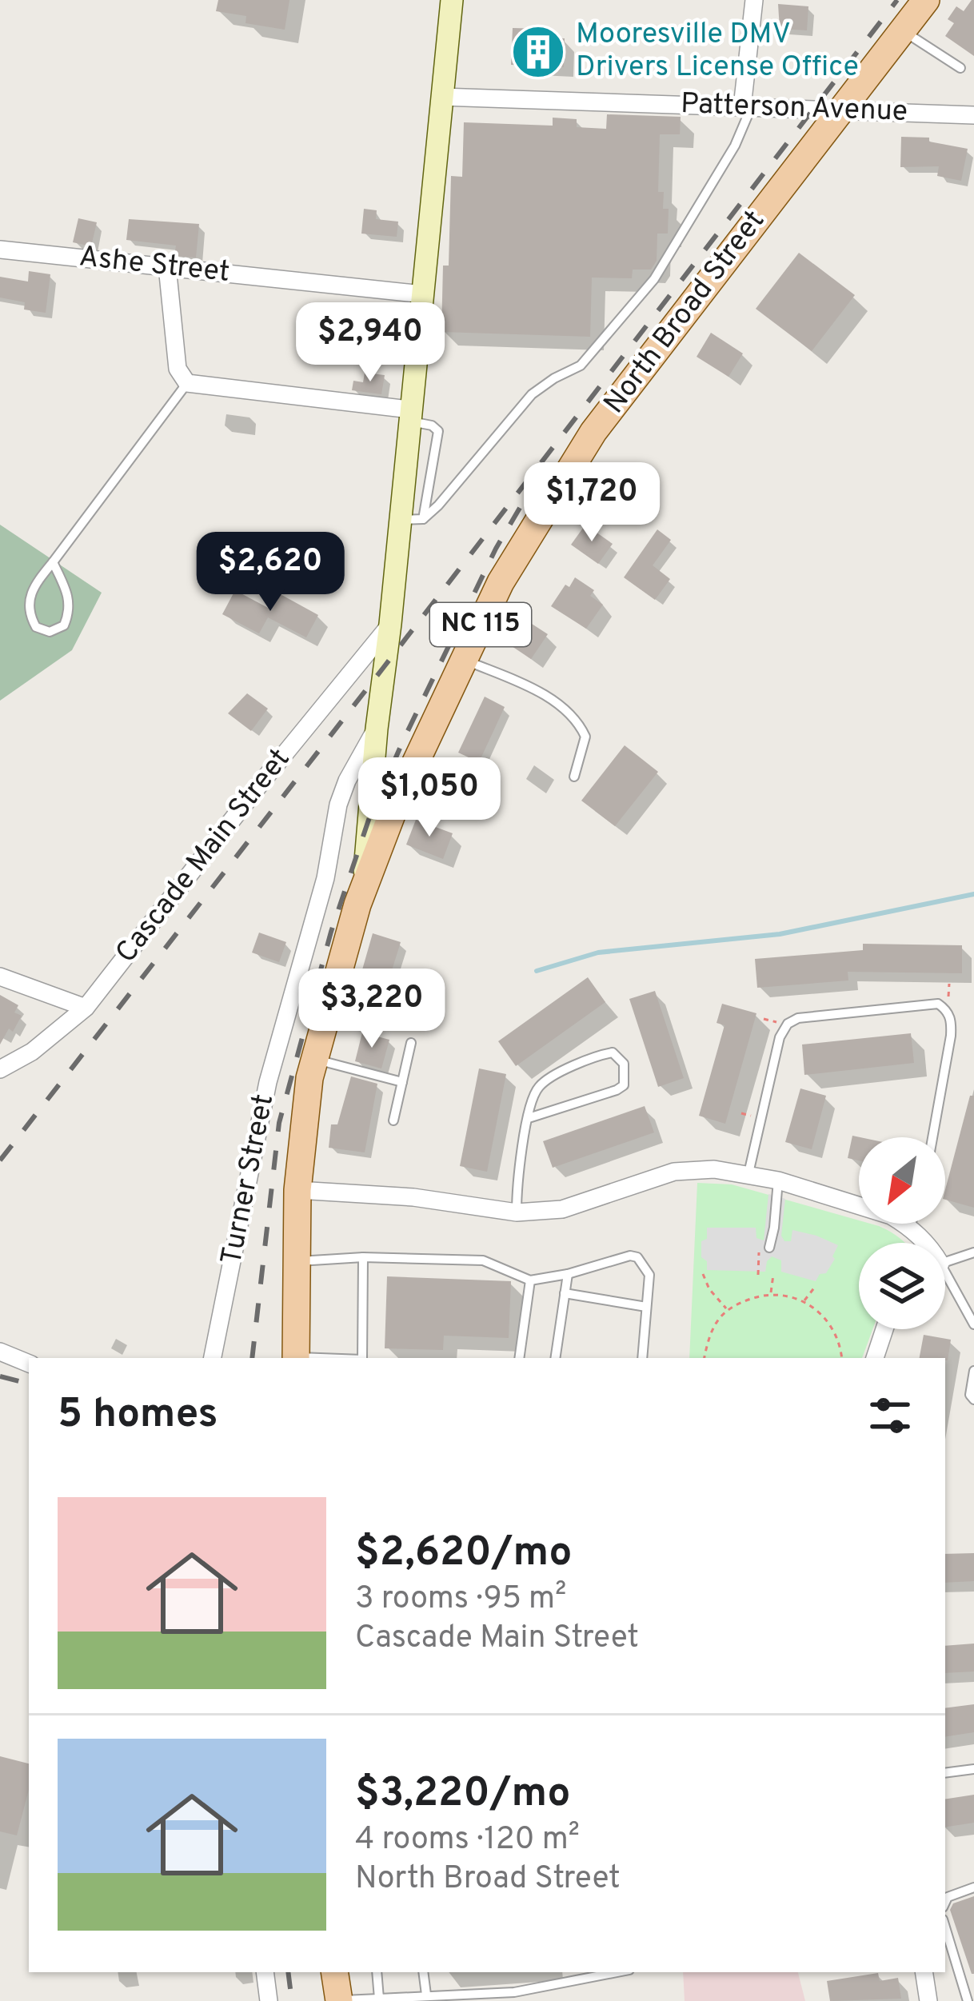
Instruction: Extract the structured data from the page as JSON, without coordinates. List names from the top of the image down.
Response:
{
  "streets": {
    "main road": ["North Broad Street", "NC 115"],
    "street": [
      "Patterson Avenue",
      "Ashe Street",
      "Cascade Main Street",
      "Turner Street"
    ]
  },
  "crossings": [
    ["Patterson Avenue", "North Broad Street"]
  ],
  "places": {
    "building": ["Mooresville DMV Drivers License Office"]
  },
  "north": "bottom left",
  "page": {
    "price": [
      "$2,940",
      "$1,720",
      "$2,620",
      "$1,050",
      "$3,220"
    ],
    "heading": "5 homes",
    "list": [
      {
        "name": "$2,620/mo",
        "note": "3 rooms · 95 m² · Cascade Main Street"
      },
      {
        "name": "$3,220/mo",
        "note": "4 rooms · 120 m² · North Broad Street"
      }
    ]
  }
}
